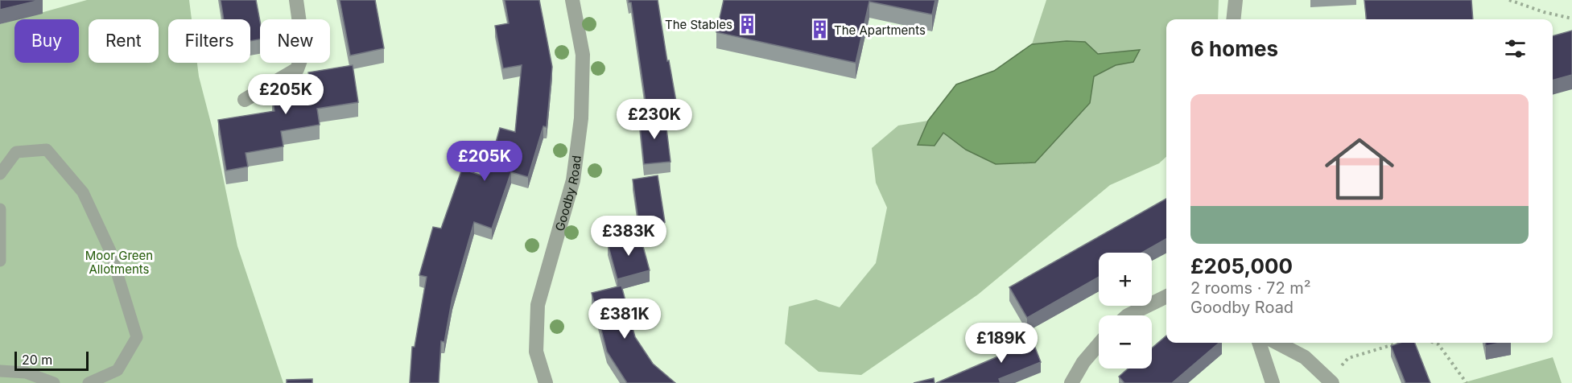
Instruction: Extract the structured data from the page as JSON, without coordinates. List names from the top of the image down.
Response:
{
  "streets": {
    "street": ["Goodby Road"]
  },
  "parks": ["Moor Green Allotments"],
  "places": {
    "building": ["The Stables", "The Apartments"]
  },
  "scale_bar": "20 m",
  "page": {
    "chip": [
      "Buy",
      "Rent",
      "Filters",
      "New"
    ],
    "heading": "6 homes",
    "price": [
      "£205K",
      "£230K",
      "£205K",
      "£383K",
      "£381K",
      "£189K"
    ],
    "list": [
      {
        "name": "£205,000",
        "note": "2 rooms · 72 m² · Goodby Road"
      }
    ],
    "map_buttons": ["+", "−"],
    "scale": "20 m"
  }
}
